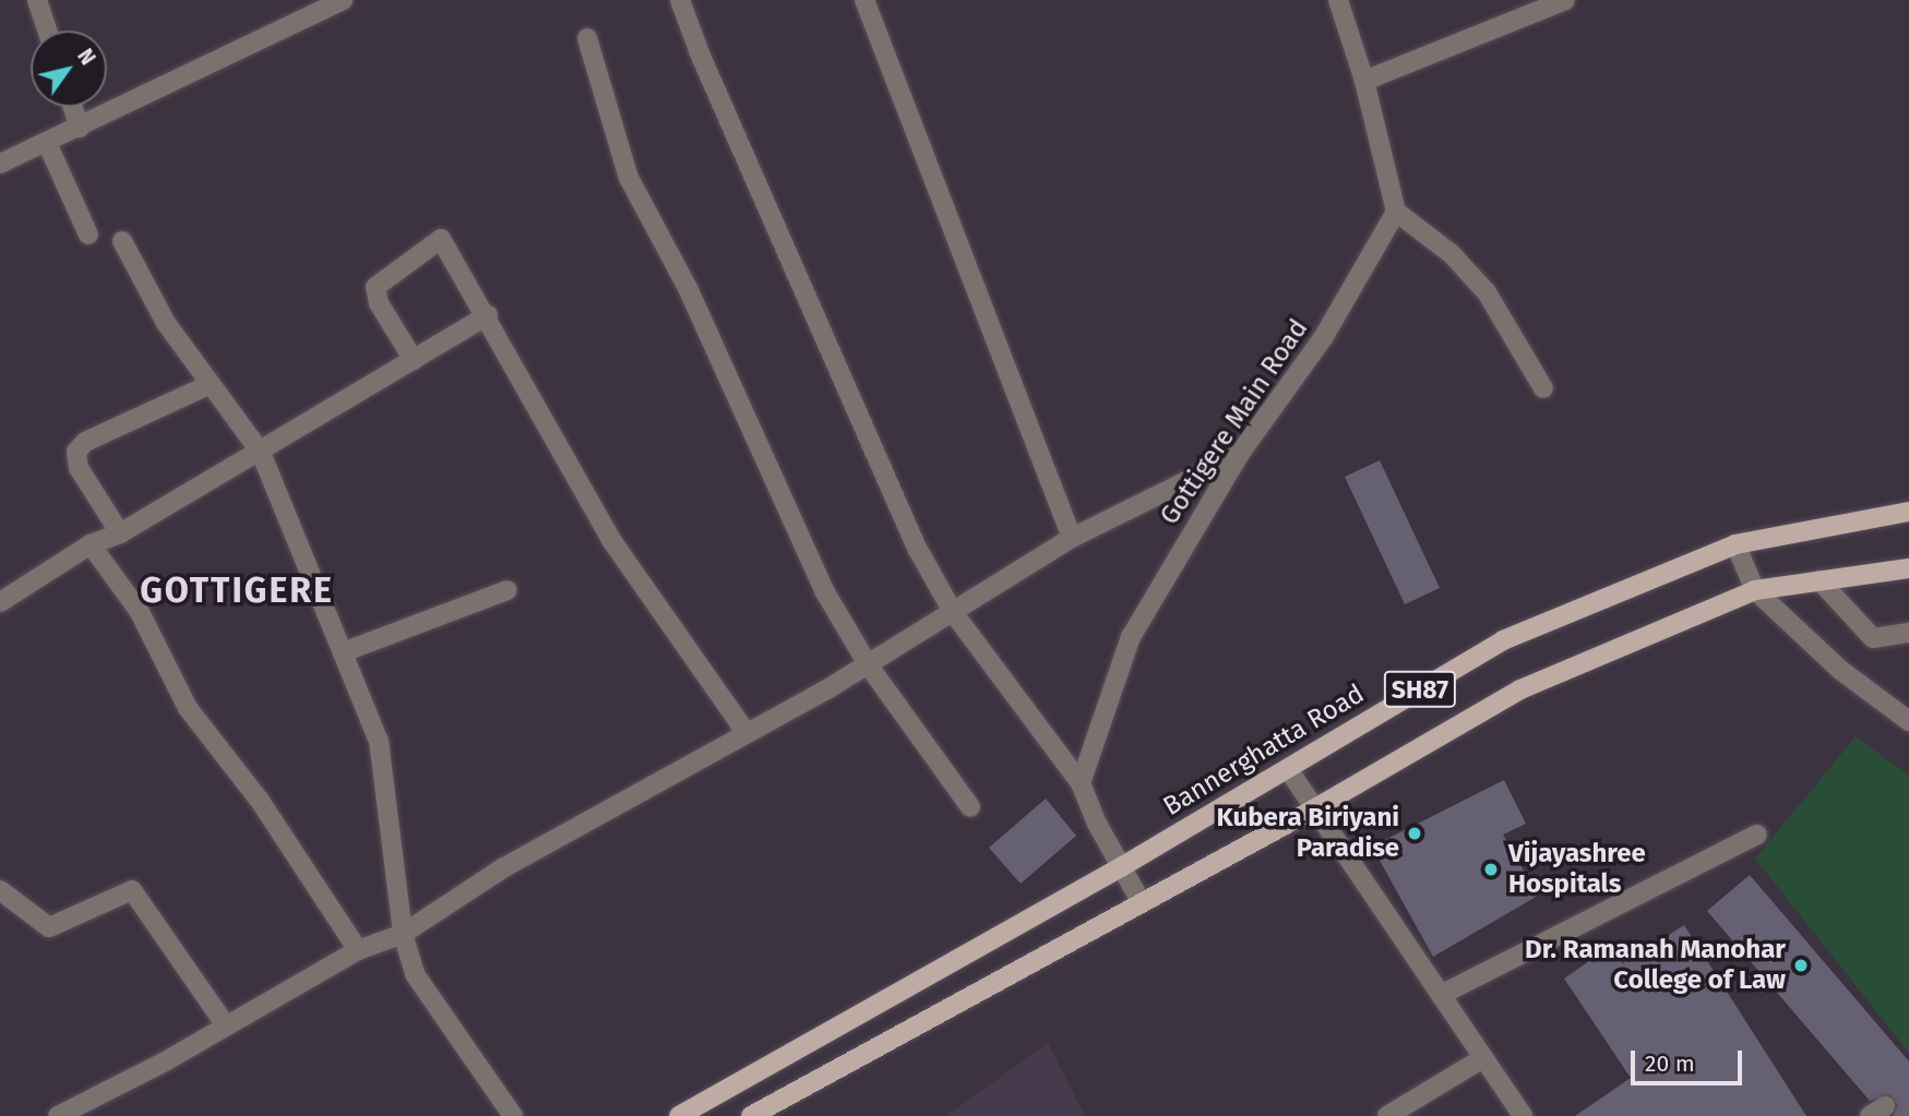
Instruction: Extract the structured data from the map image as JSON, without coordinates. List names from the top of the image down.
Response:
{
  "streets": {
    "main road": ["SH87", "Bannerghatta Road"],
    "street": ["Gottigere Main Road"]
  },
  "districts": ["GOTTIGERE"],
  "places": ["Kubera Biriyani Paradise", "Vijayashree Hospitals", "Dr. Ramanah Manohar College of Law"],
  "scale_bar": "20 m",
  "north": "top right"
}
